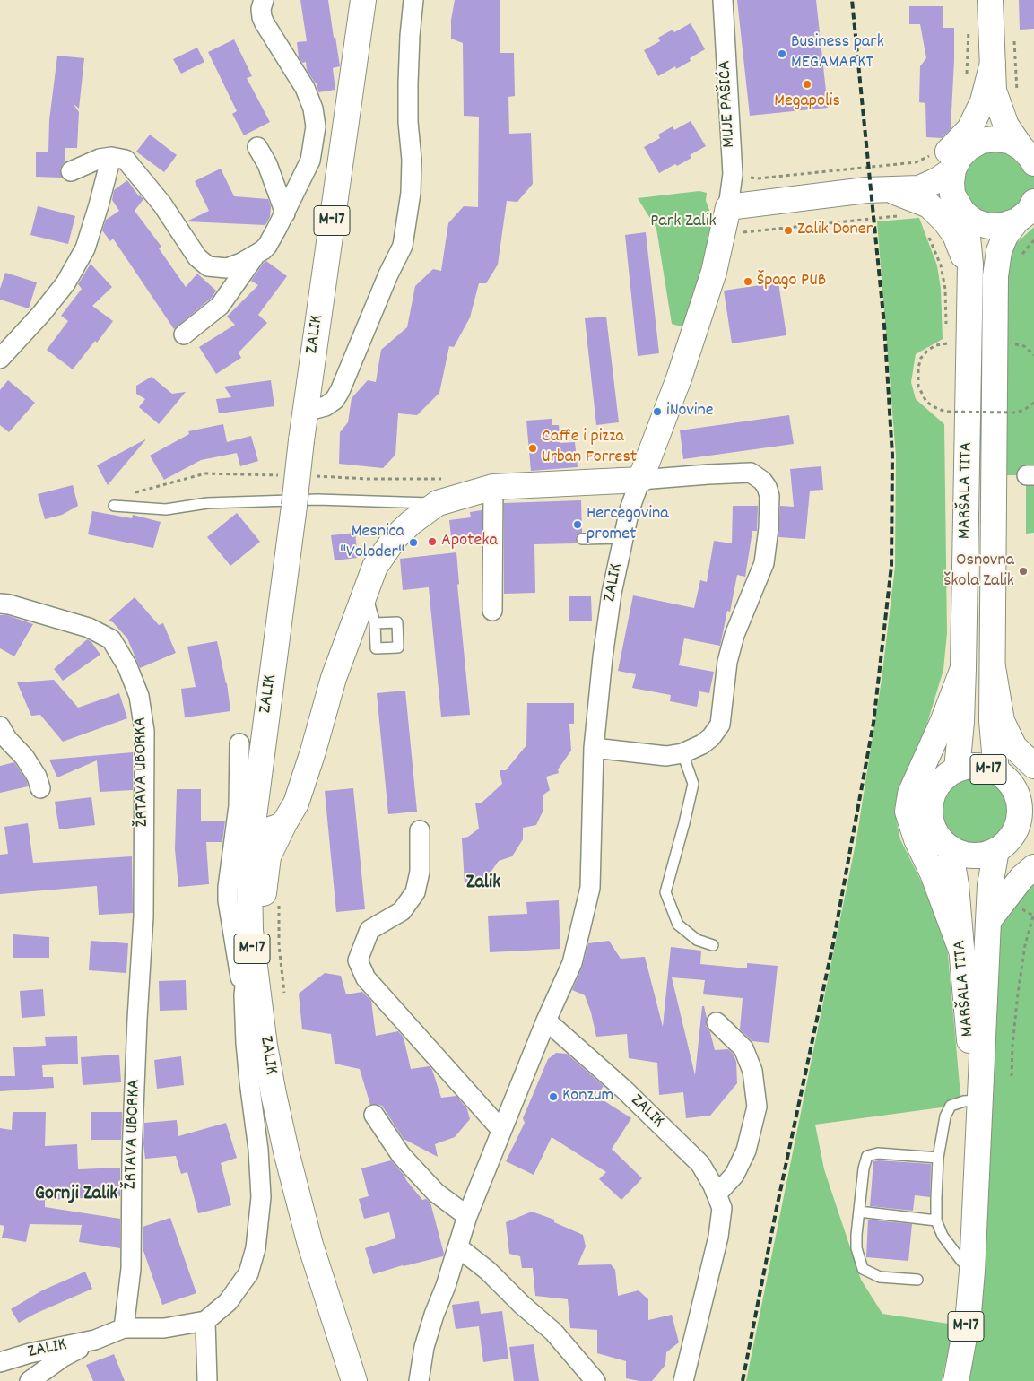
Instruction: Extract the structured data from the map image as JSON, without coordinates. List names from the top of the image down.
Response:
{
  "streets": {
    "main road": ["M-17", "ZALIK", "MARŠALA TITA"],
    "street": ["MUJE PAŠIĆA", "ŽRTAVA UBORKA"]
  },
  "crossings": [
    ["MUJE PAŠIĆA", "ZALIK"],
    ["M-17", "MARŠALA TITA"],
    ["ZALIK", "ŽRTAVA UBORKA"]
  ],
  "districts": ["Zalik", "Gornji Zalik"],
  "parks": ["Park Zalik"],
  "places": [
    "Business park MEGAMARKT",
    "Megapolis",
    "Zalik Doner",
    "Špago PUB",
    "iNovine",
    "Caffe i pizza Urban Forrest",
    "Hercegovina promet",
    "Apoteka",
    "Mesnica \"Voloder\"",
    "Osnovna škola Zalik",
    "Konzum"
  ]
}
